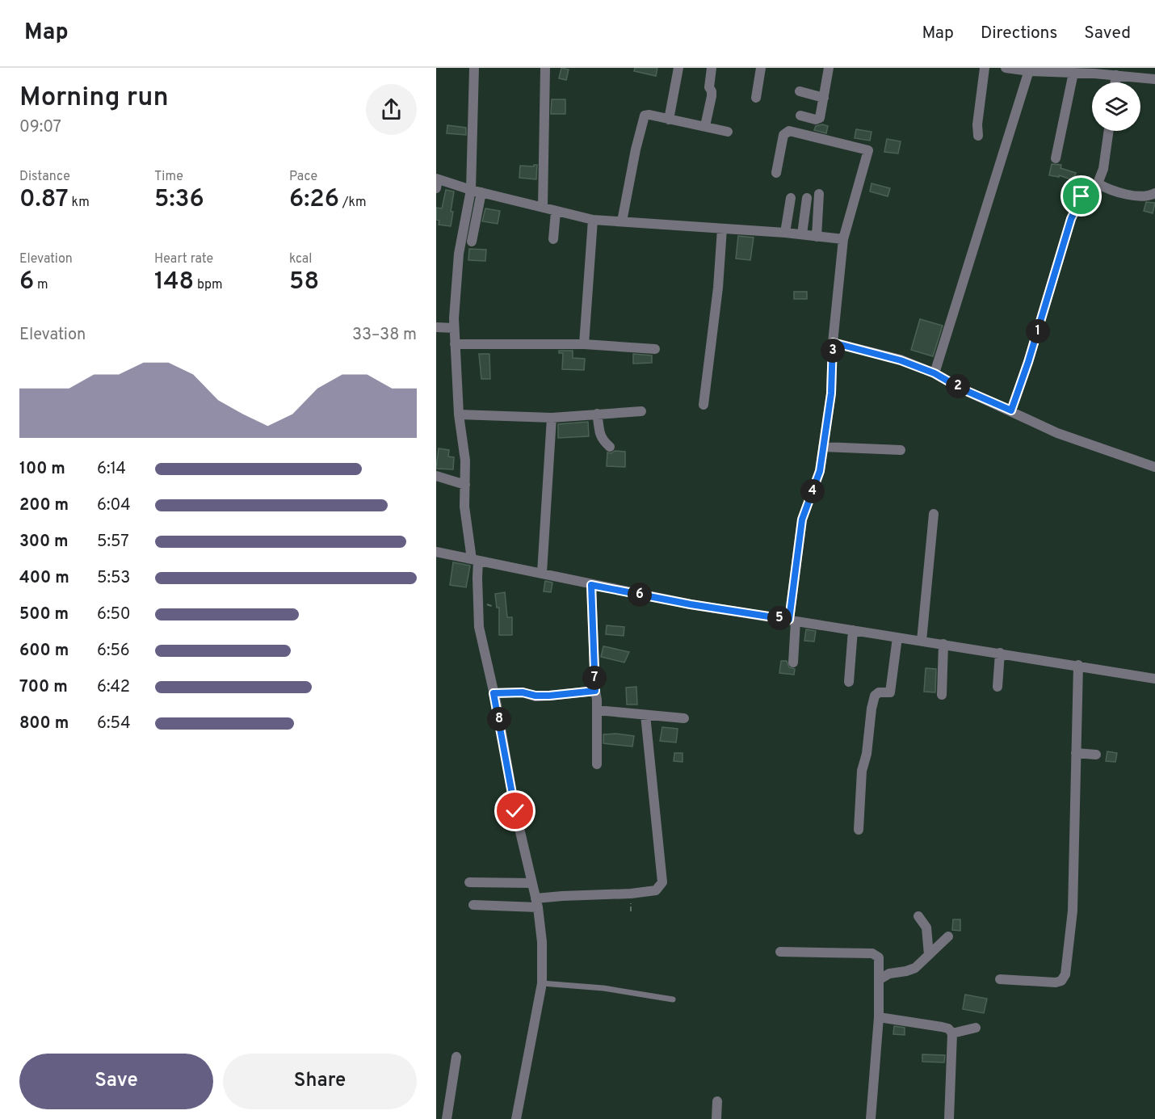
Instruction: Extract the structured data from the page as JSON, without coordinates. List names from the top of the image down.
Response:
{
  "page": {
    "header": "Map",
    "nav": ["Map", "Directions", "Saved"],
    "heading": ["Morning run", "09:07"],
    "stats": [
      ["Distance", "0.87 km"],
      ["Time", "5:36"],
      ["Pace", "6:26 /km"],
      ["Elevation", "6 m"],
      ["Heart rate", "148 bpm"],
      ["kcal", "58"]
    ],
    "chart": ["Elevation", "33–38 m"],
    "pins": [
      "1",
      "3",
      "2",
      "4",
      "6",
      "5",
      "7",
      "8"
    ],
    "list": [
      {
        "name": "100 m",
        "note": "6:14"
      },
      {
        "name": "200 m",
        "note": "6:04"
      },
      {
        "name": "300 m",
        "note": "5:57"
      },
      {
        "name": "400 m",
        "note": "5:53"
      },
      {
        "name": "500 m",
        "note": "6:50"
      },
      {
        "name": "600 m",
        "note": "6:56"
      },
      {
        "name": "700 m",
        "note": "6:42"
      },
      {
        "name": "800 m",
        "note": "6:54"
      }
    ],
    "buttons": ["Save", "Share"]
  }
}
